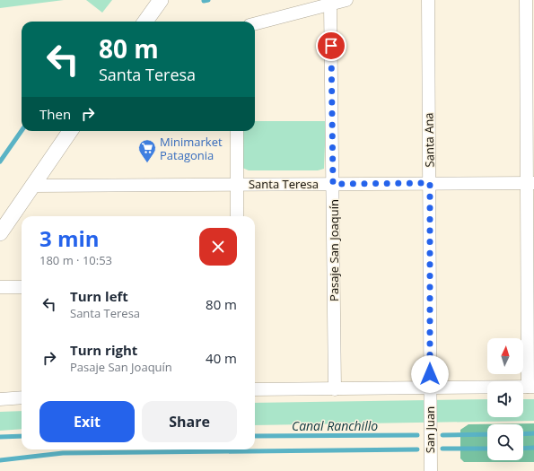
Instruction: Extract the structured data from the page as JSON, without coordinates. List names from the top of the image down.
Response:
{
  "streets": {
    "street": [
      "Santa Ana",
      "Santa Teresa",
      "Pasaje San Joaquín",
      "San Juan"
    ]
  },
  "crossings": [
    ["Santa Ana", "Santa Teresa"],
    ["Santa Ana", "San Juan"],
    ["Santa Teresa", "Pasaje San Joaquín"]
  ],
  "water": ["Canal Ranchillo"],
  "places": {
    "supermarket": ["Minimarket Patagonia"]
  },
  "north": "top",
  "page": {
    "turn": ["80 m", "Santa Teresa"],
    "then": "Then",
    "heading": ["3 min", "180 m · 10:53"],
    "list": [
      {
        "name": "Turn left",
        "note": "Santa Teresa",
        "value": "80 m"
      },
      {
        "name": "Turn right",
        "note": "Pasaje San Joaquín",
        "value": "40 m"
      }
    ],
    "buttons": ["Exit", "Share"]
  }
}
